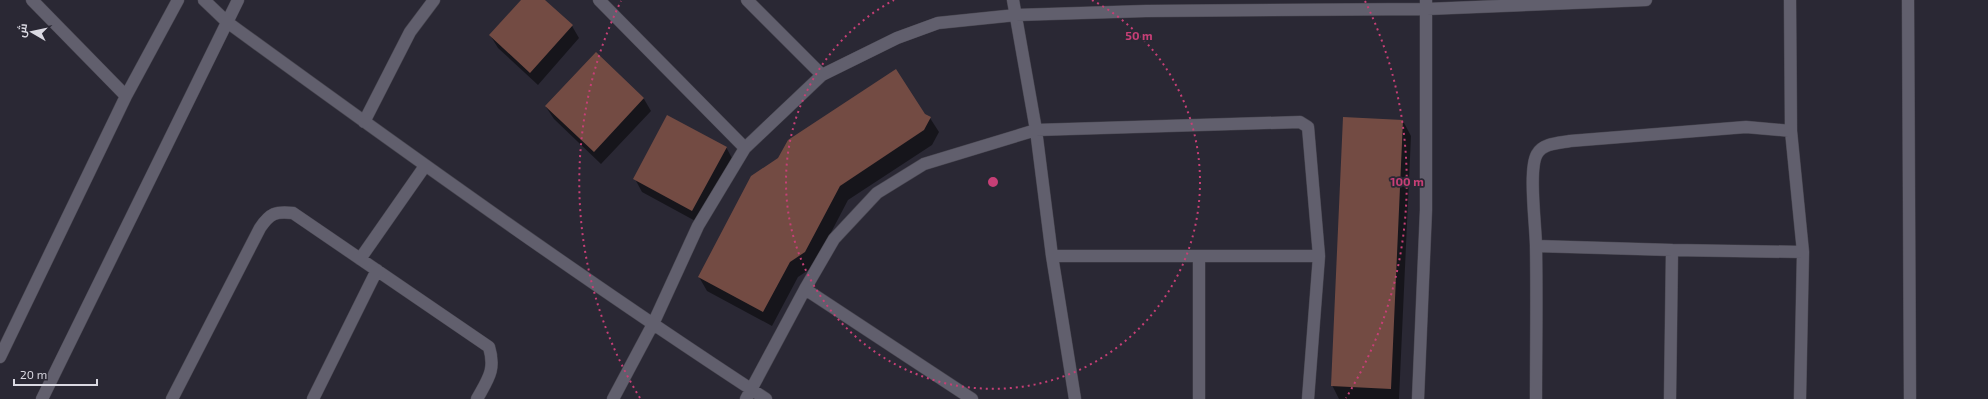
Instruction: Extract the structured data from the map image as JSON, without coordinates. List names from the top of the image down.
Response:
{
  "scale_bar": "20 m",
  "north": "left",
  "rings": ["50 m", "100 m"]
}
